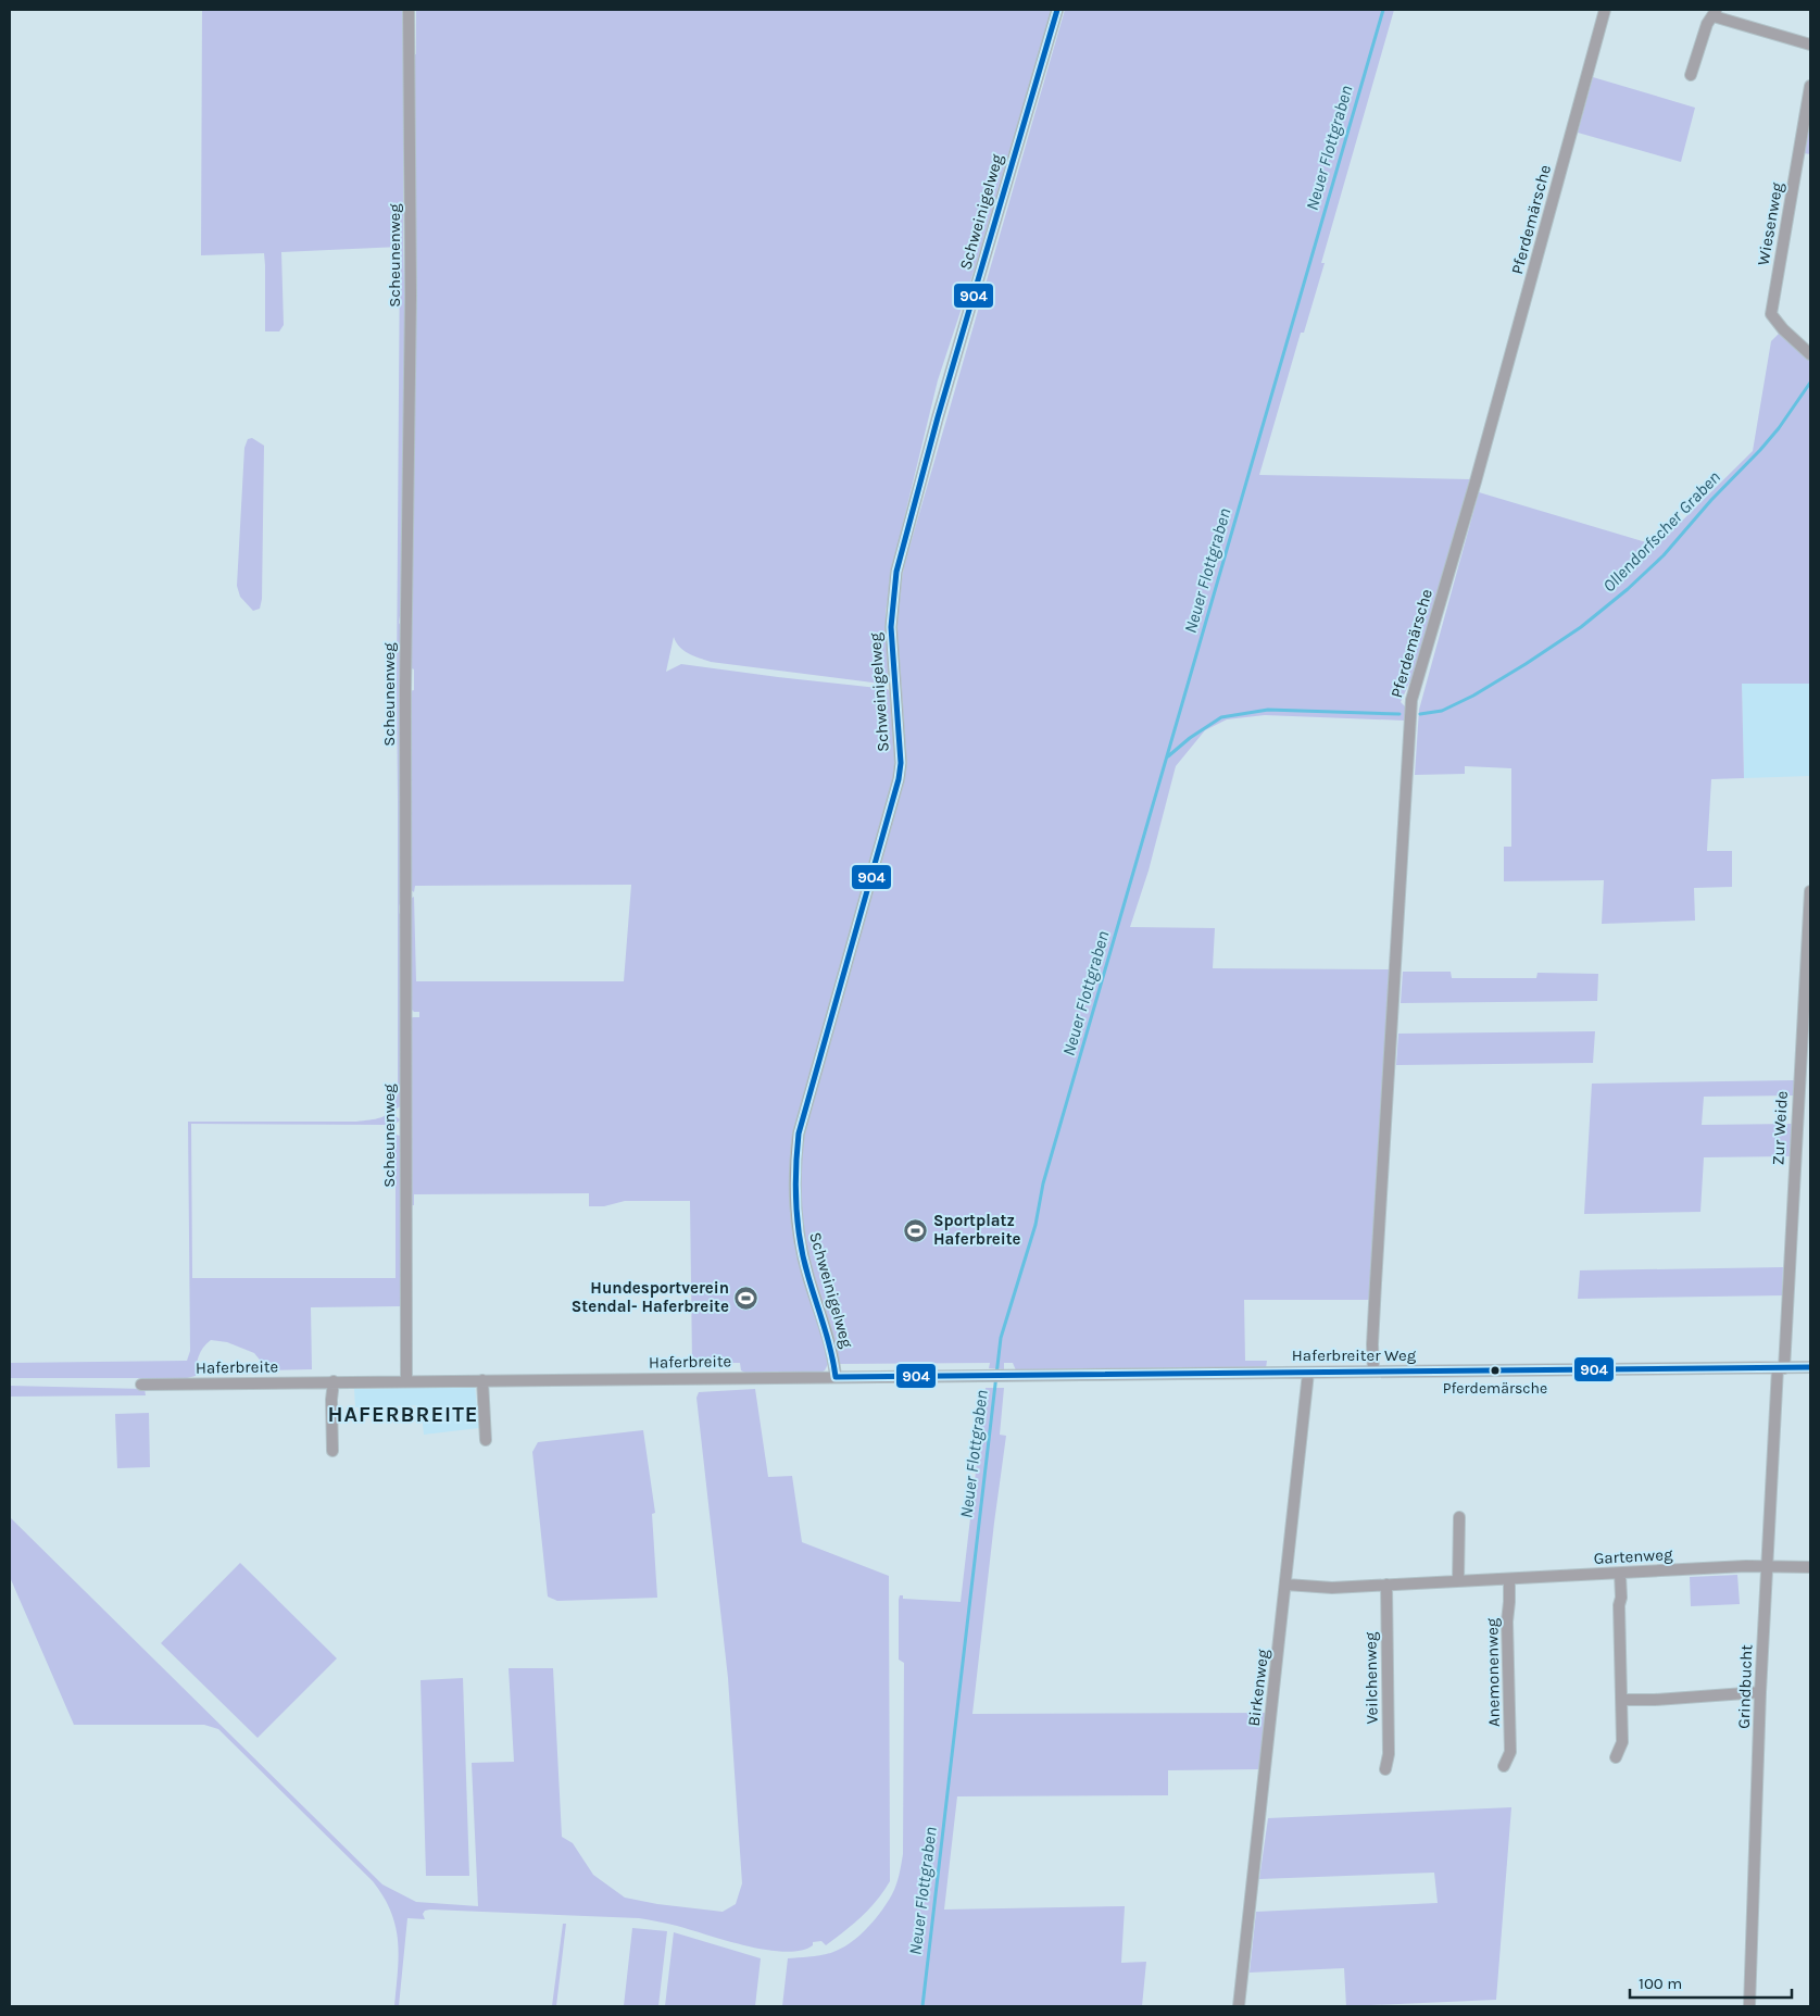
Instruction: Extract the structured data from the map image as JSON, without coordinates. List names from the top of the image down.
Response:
{
  "streets": {
    "street": [
      "Schweinigelweg",
      "Pferdemärsche",
      "Wiesenweg",
      "Scheunenweg",
      "Zur Weide",
      "Haferbreiter Weg",
      "Haferbreite",
      "Gartenweg",
      "Anemonenweg",
      "Veilchenweg",
      "Grindbucht",
      "Birkenweg"
    ]
  },
  "crossings": [
    ["Schweinigelweg", "Haferbreite"],
    ["Pferdemärsche", "Haferbreiter Weg"],
    ["Scheunenweg", "Haferbreite"],
    ["Zur Weide", "Haferbreiter Weg"],
    ["Zur Weide", "Grindbucht"],
    ["Haferbreiter Weg", "Haferbreite"],
    ["Haferbreiter Weg", "Grindbucht"],
    ["Haferbreiter Weg", "Birkenweg"],
    ["Gartenweg", "Anemonenweg"],
    ["Gartenweg", "Veilchenweg"],
    ["Gartenweg", "Grindbucht"],
    ["Gartenweg", "Birkenweg"]
  ],
  "districts": ["HAFERBREITE"],
  "water": ["Neuer Flottgraben", "Ollendorfscher Graben"],
  "places": {
    "sports": ["Sportplatz Haferbreite", "Hundesportverein Stendal- Haferbreite"],
    "other": ["Pferdemärsche"]
  },
  "lines": ["transit line 904"],
  "scale_bar": "100 m"
}
